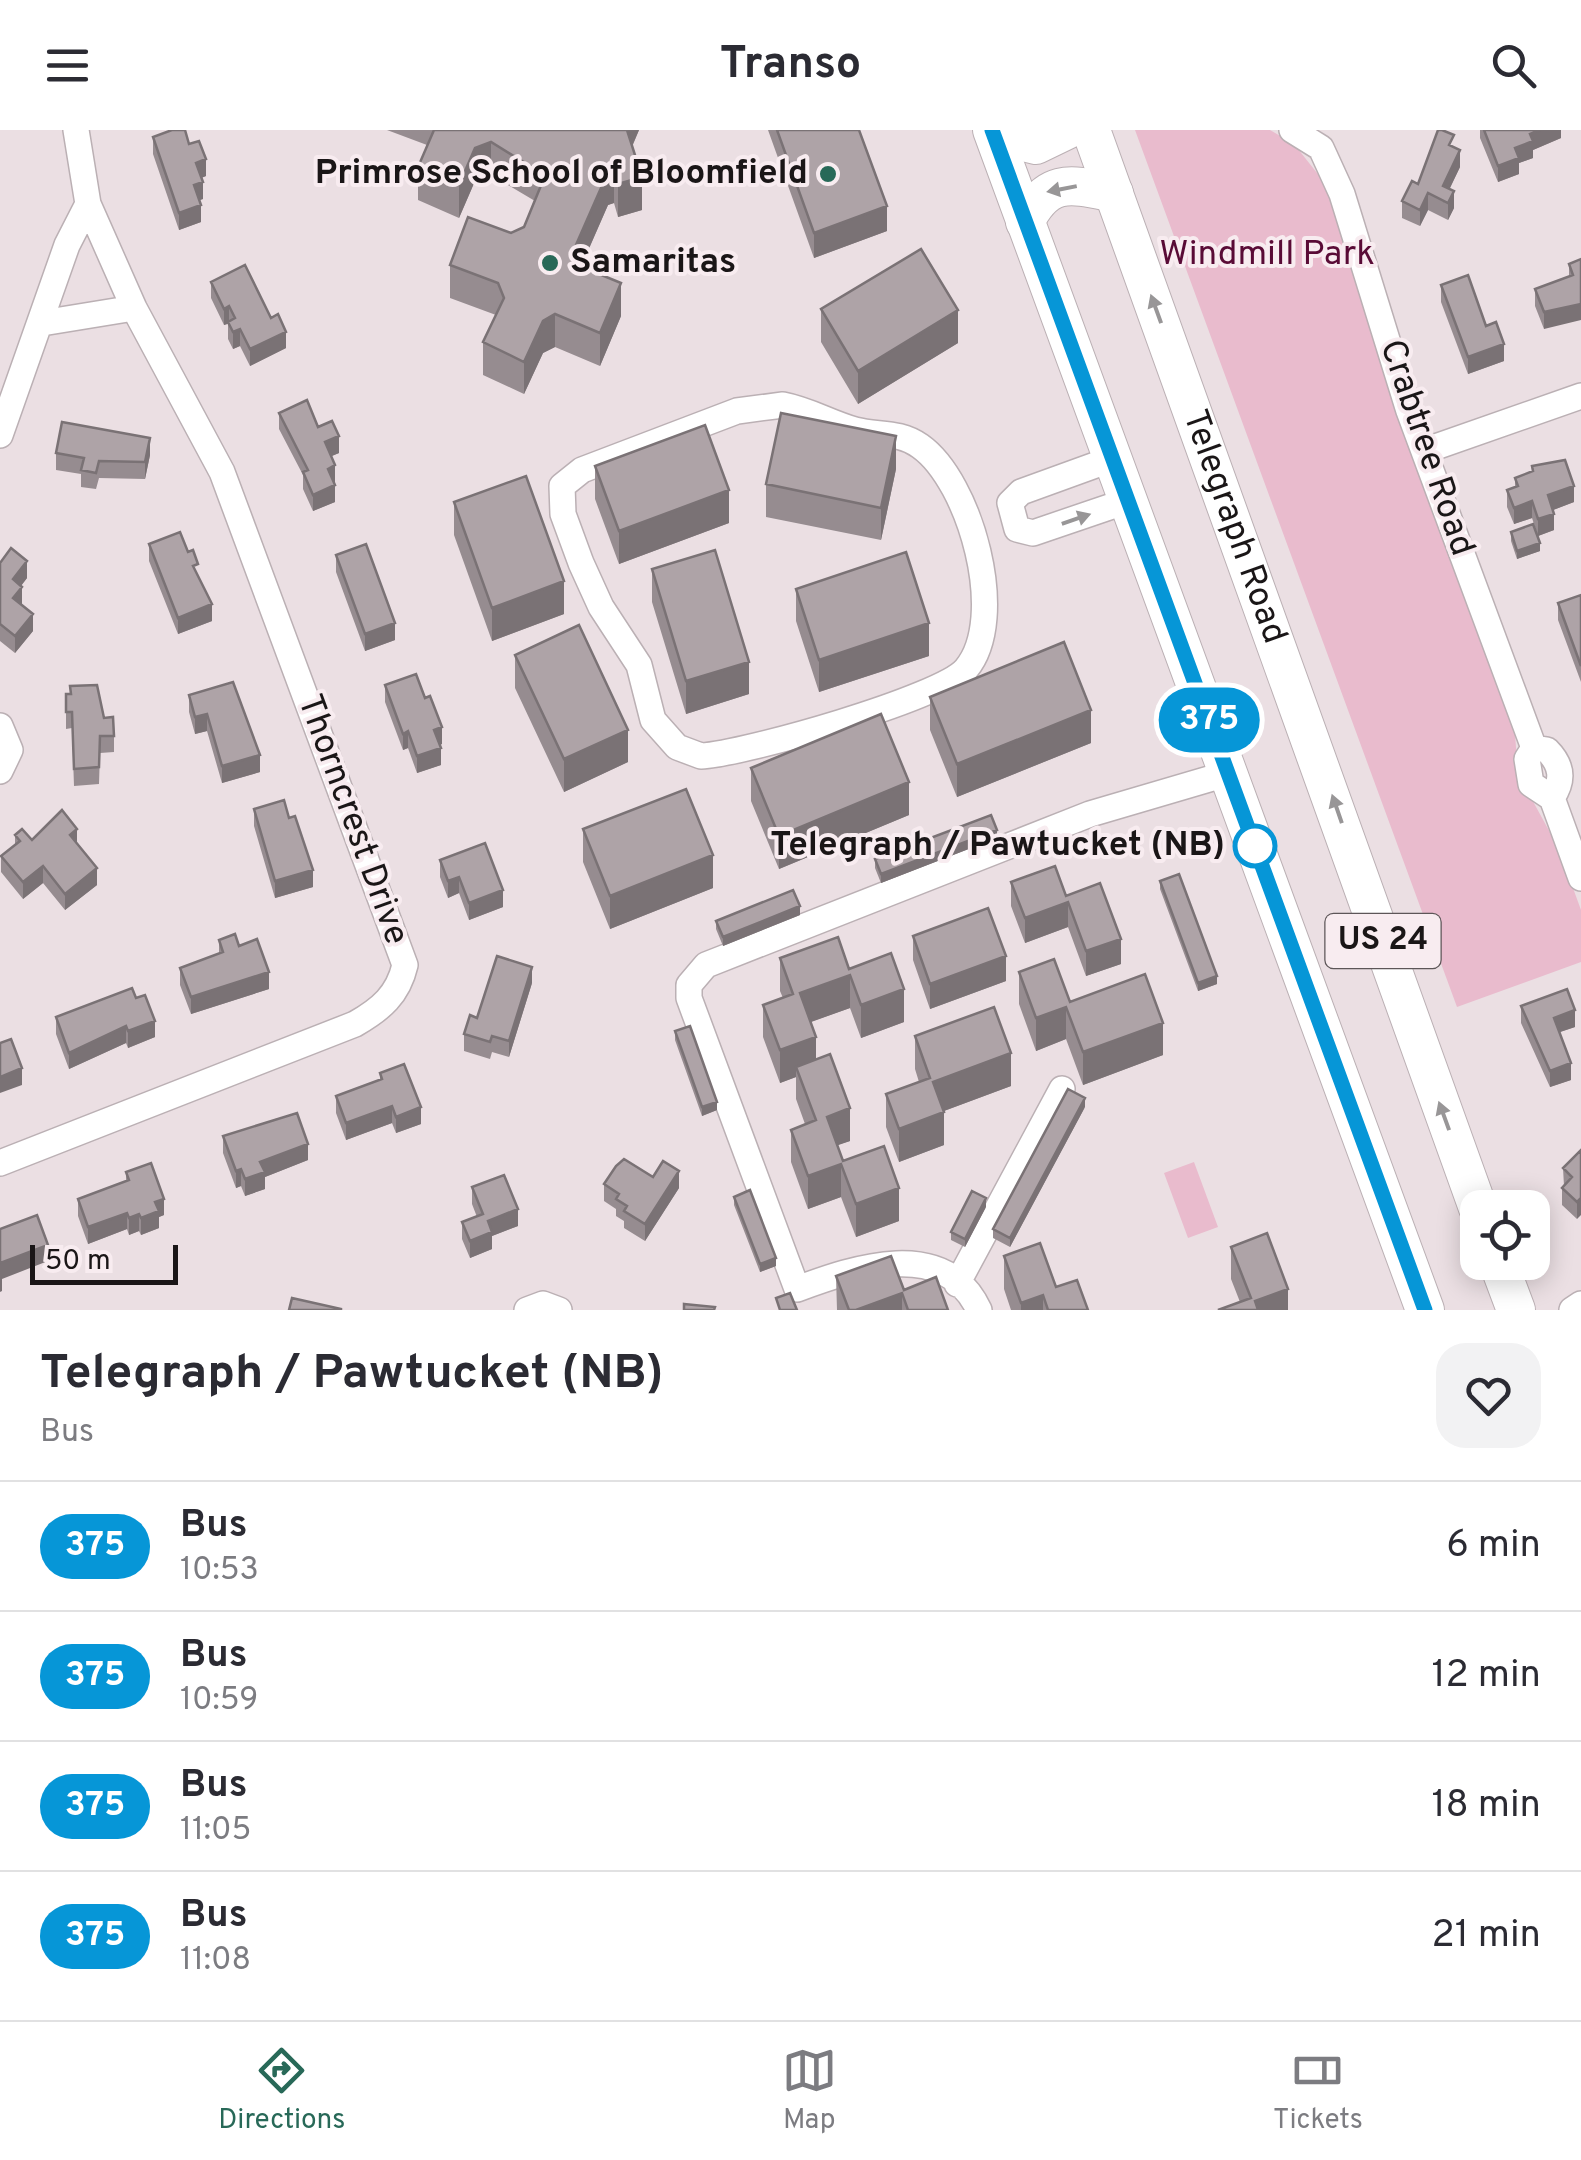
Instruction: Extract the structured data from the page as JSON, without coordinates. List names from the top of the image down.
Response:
{
  "streets": {
    "highway": ["Telegraph Road", "US 24"],
    "street": ["Crabtree Road", "Thorncrest Drive"]
  },
  "parks": ["Windmill Park"],
  "places": ["Primrose School of Bloomfield", "Samaritas", "Telegraph / Pawtucket (NB)"],
  "lines": ["bus line 375"],
  "scale_bar": "50 m",
  "page": {
    "header": "Transo",
    "on_map": "375",
    "scale": "50 m",
    "heading": ["Telegraph / Pawtucket (NB)", "Bus"],
    "list": [
      {
        "mark": "375",
        "name": "Bus",
        "note": "10:53",
        "value": "6 min"
      },
      {
        "mark": "375",
        "name": "Bus",
        "note": "10:59",
        "value": "12 min"
      },
      {
        "mark": "375",
        "name": "Bus",
        "note": "11:05",
        "value": "18 min"
      },
      {
        "mark": "375",
        "name": "Bus",
        "note": "11:08",
        "value": "21 min"
      }
    ],
    "tabs": ["Directions", "Map", "Tickets"]
  }
}
